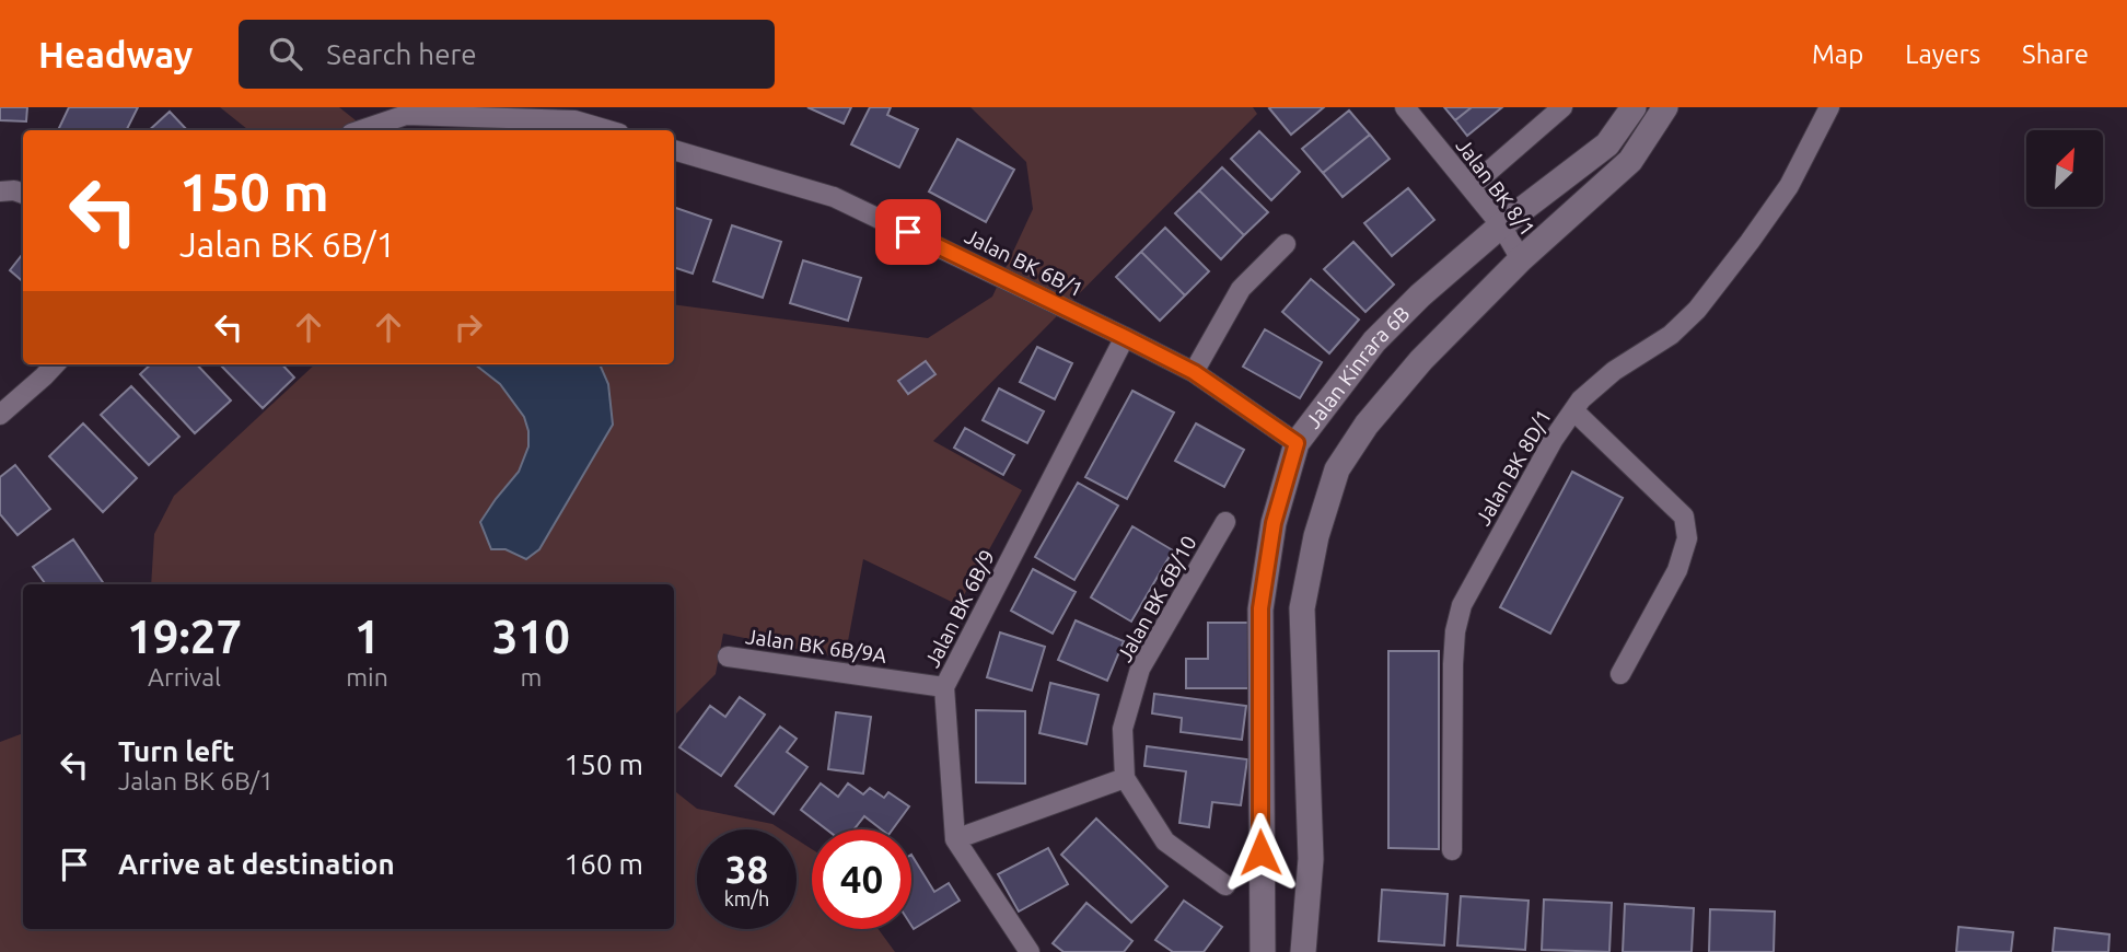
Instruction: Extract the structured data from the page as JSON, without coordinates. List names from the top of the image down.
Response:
{
  "streets": {
    "street": [
      "Jalan BK 8/1",
      "Jalan BK 6B/1",
      "Jalan Kinrara 6B",
      "Jalan BK 8D/1",
      "Jalan BK 6B/10",
      "Jalan BK 6B/9",
      "Jalan BK 6B/9A"
    ]
  },
  "crossings": [
    ["Jalan BK 8/1", "Jalan Kinrara 6B"],
    ["Jalan BK 6B/1", "Jalan Kinrara 6B"],
    ["Jalan BK 6B/1", "Jalan BK 6B/9"],
    ["Jalan BK 6B/9", "Jalan BK 6B/9A"]
  ],
  "north": "top right",
  "page": {
    "header": "Headway",
    "search": "Search here",
    "nav": ["Map", "Layers", "Share"],
    "turn": ["150 m", "Jalan BK 6B/1"],
    "eta": [
      "19:27",
      "Arrival",
      "1",
      "min",
      "310",
      "m"
    ],
    "list": [
      {
        "name": "Turn left",
        "note": "Jalan BK 6B/1",
        "value": "150 m"
      },
      {
        "name": "Arrive at destination",
        "value": "160 m"
      }
    ],
    "speed": "38 km/h",
    "limit": "40"
  }
}
